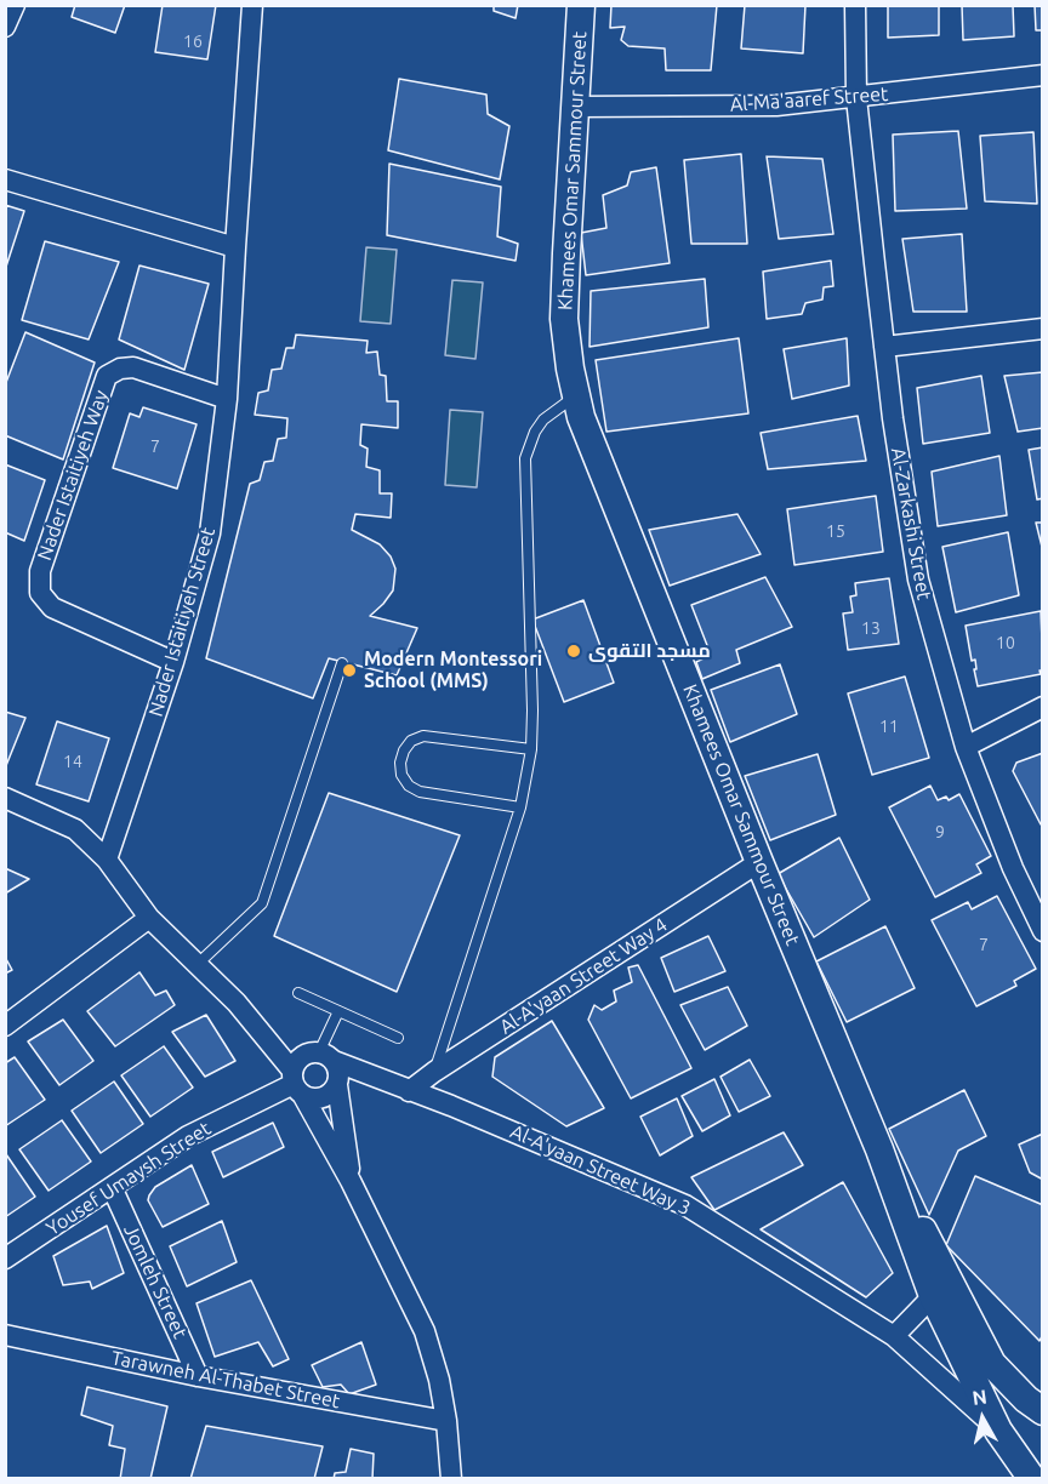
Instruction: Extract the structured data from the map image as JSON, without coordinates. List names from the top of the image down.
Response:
{
  "streets": {
    "street": [
      "Al-Ma'aaref Street",
      "Khamees Omar Sammour Street",
      "Nader Istaitiyeh Way",
      "Al-Zarkashi Street",
      "Nader Istaitiyeh Street",
      "Al-A'yaan Street Way 4",
      "Al-A'yaan Street Way 3",
      "Yousef Umaysh Street",
      "Jomleh Street",
      "Tarawneh Al-Thabet Street"
    ]
  },
  "crossings": [
    ["Al-Ma'aaref Street", "Khamees Omar Sammour Street"],
    ["Al-Ma'aaref Street", "Al-Zarkashi Street"],
    ["Khamees Omar Sammour Street", "Al-A'yaan Street Way 4"],
    ["Khamees Omar Sammour Street", "Al-A'yaan Street Way 3"],
    ["Nader Istaitiyeh Way", "Nader Istaitiyeh Street"],
    ["Al-A'yaan Street Way 4", "Al-A'yaan Street Way 3"],
    ["Al-A'yaan Street Way 3", "Yousef Umaysh Street"],
    ["Yousef Umaysh Street", "Jomleh Street"],
    ["Jomleh Street", "Tarawneh Al-Thabet Street"]
  ],
  "places": ["مسجد التقوى", "Modern Montessori School (MMS)"],
  "house_numbers": [
    "16",
    "7",
    "15",
    "13",
    "10",
    "11",
    "14",
    "9",
    "7"
  ],
  "north": "top"
}
